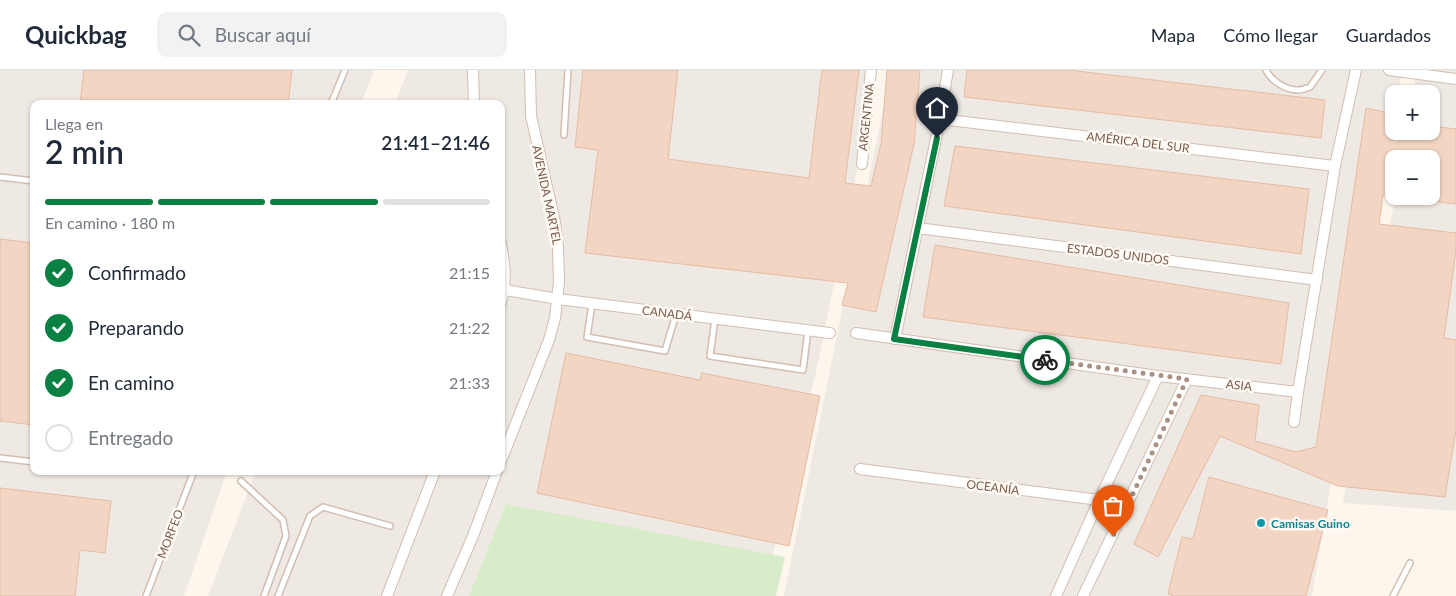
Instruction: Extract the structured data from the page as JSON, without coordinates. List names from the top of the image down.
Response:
{
  "streets": {
    "street": [
      "ARGENTINA",
      "AMÉRICA DEL SUR",
      "AVENIDA MARTEL",
      "ESTADOS UNIDOS",
      "CANADÁ",
      "ASIA",
      "OCEANÍA"
    ],
    "lane": ["MORFEO"]
  },
  "crossings": [
    ["AVENIDA MARTEL", "CANADÁ"]
  ],
  "places": ["Camisas Guino"],
  "page": {
    "header": "Quickbag",
    "search": "Buscar aquí",
    "nav": ["Mapa", "Cómo llegar", "Guardados"],
    "map_buttons": ["+", "−"],
    "heading": ["2 min", "Llega en", "21:41–21:46"],
    "bar": "En camino · 180 m",
    "list": [
      ["Confirmado", "21:15"],
      ["Preparando", "21:22"],
      ["En camino", "21:33"],
      "Entregado"
    ]
  }
}
